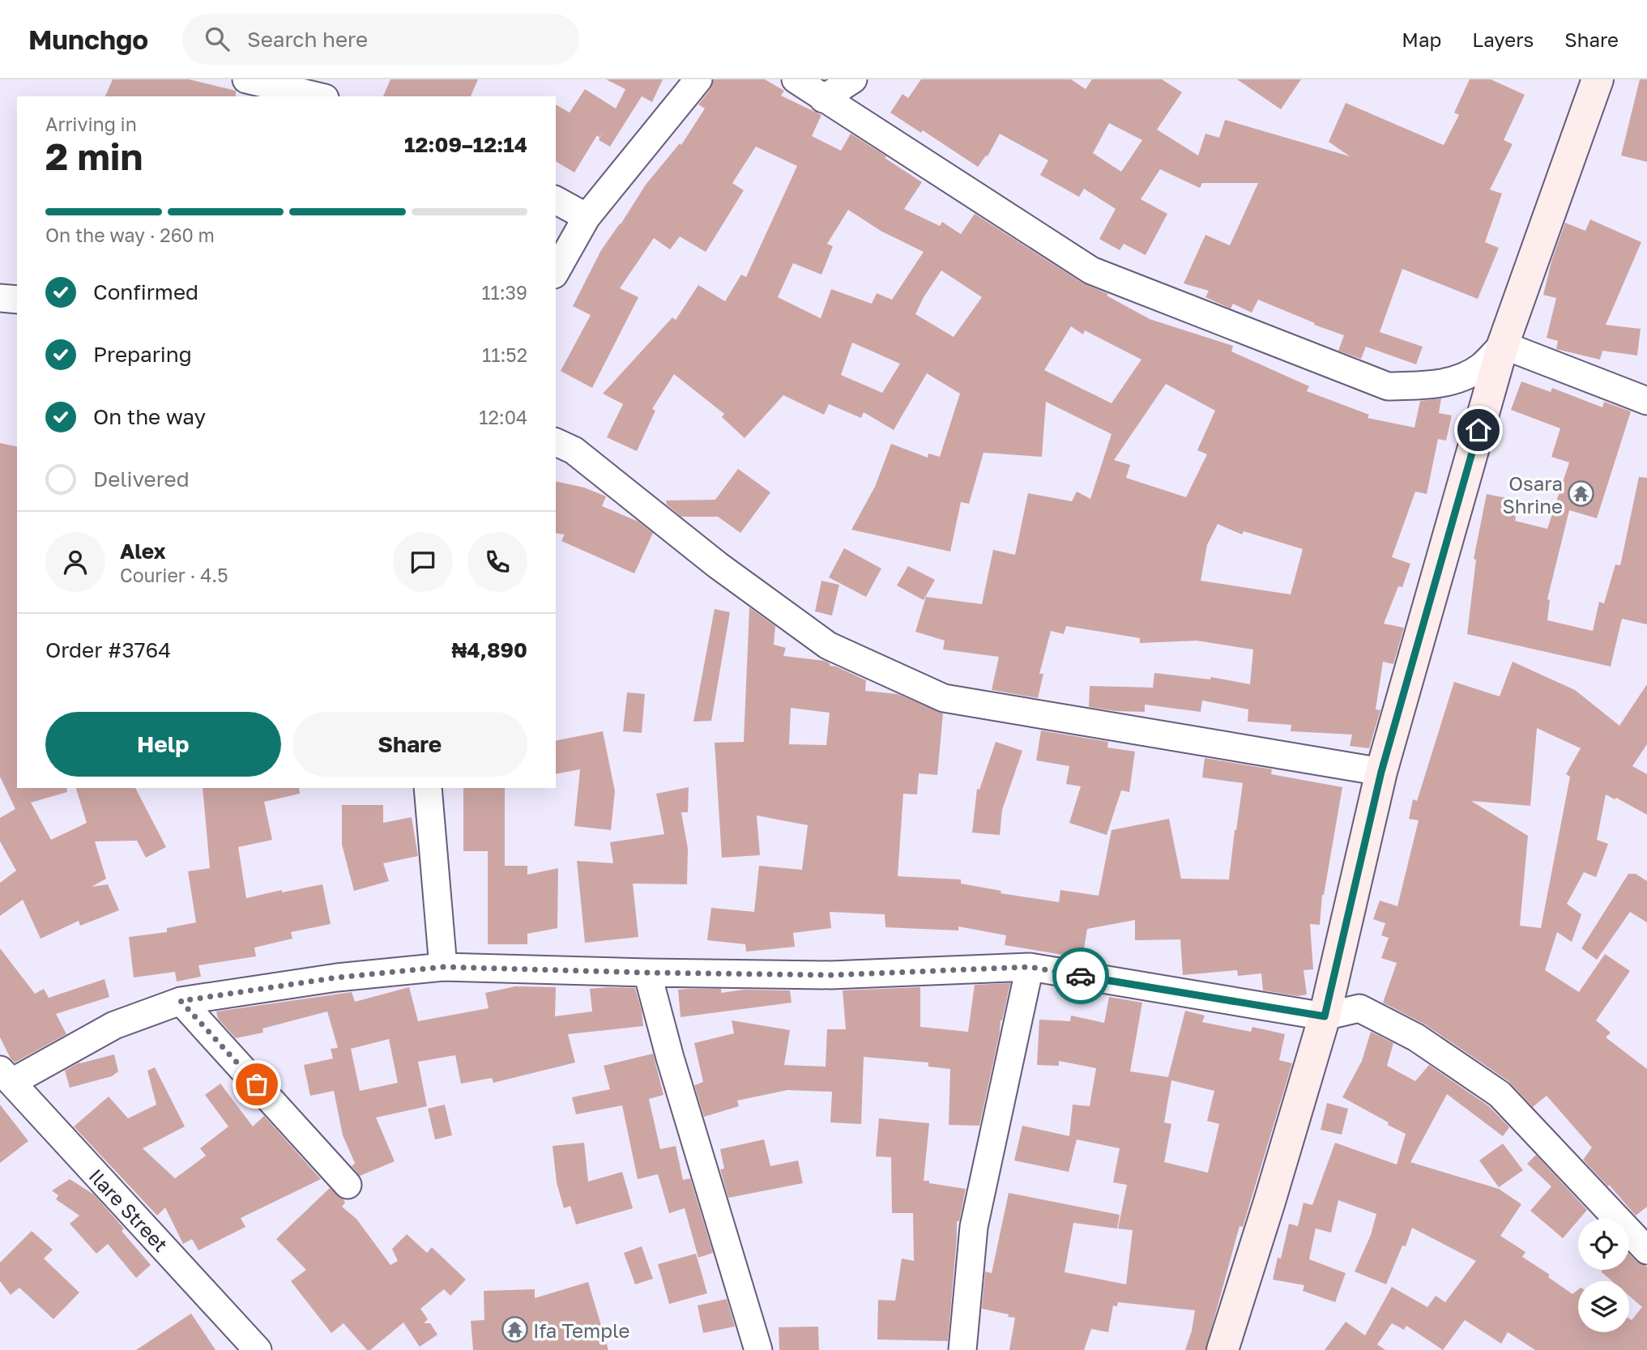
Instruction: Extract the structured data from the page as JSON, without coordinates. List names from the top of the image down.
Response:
{
  "streets": {
    "street": ["Ilare Street"]
  },
  "places": {
    "temple": ["Osara Shrine", "Ifa Temple"]
  },
  "page": {
    "header": "Munchgo",
    "search": "Search here",
    "nav": ["Map", "Layers", "Share"],
    "heading": ["2 min", "Arriving in", "12:09–12:14"],
    "panel": [
      "Alex",
      "Courier · 4.5",
      "Order #3764",
      "₦4,890"
    ],
    "bar": "On the way · 260 m",
    "list": [
      ["Confirmed", "11:39"],
      ["Preparing", "11:52"],
      ["On the way", "12:04"],
      "Delivered"
    ],
    "buttons": ["Help", "Share"]
  }
}
